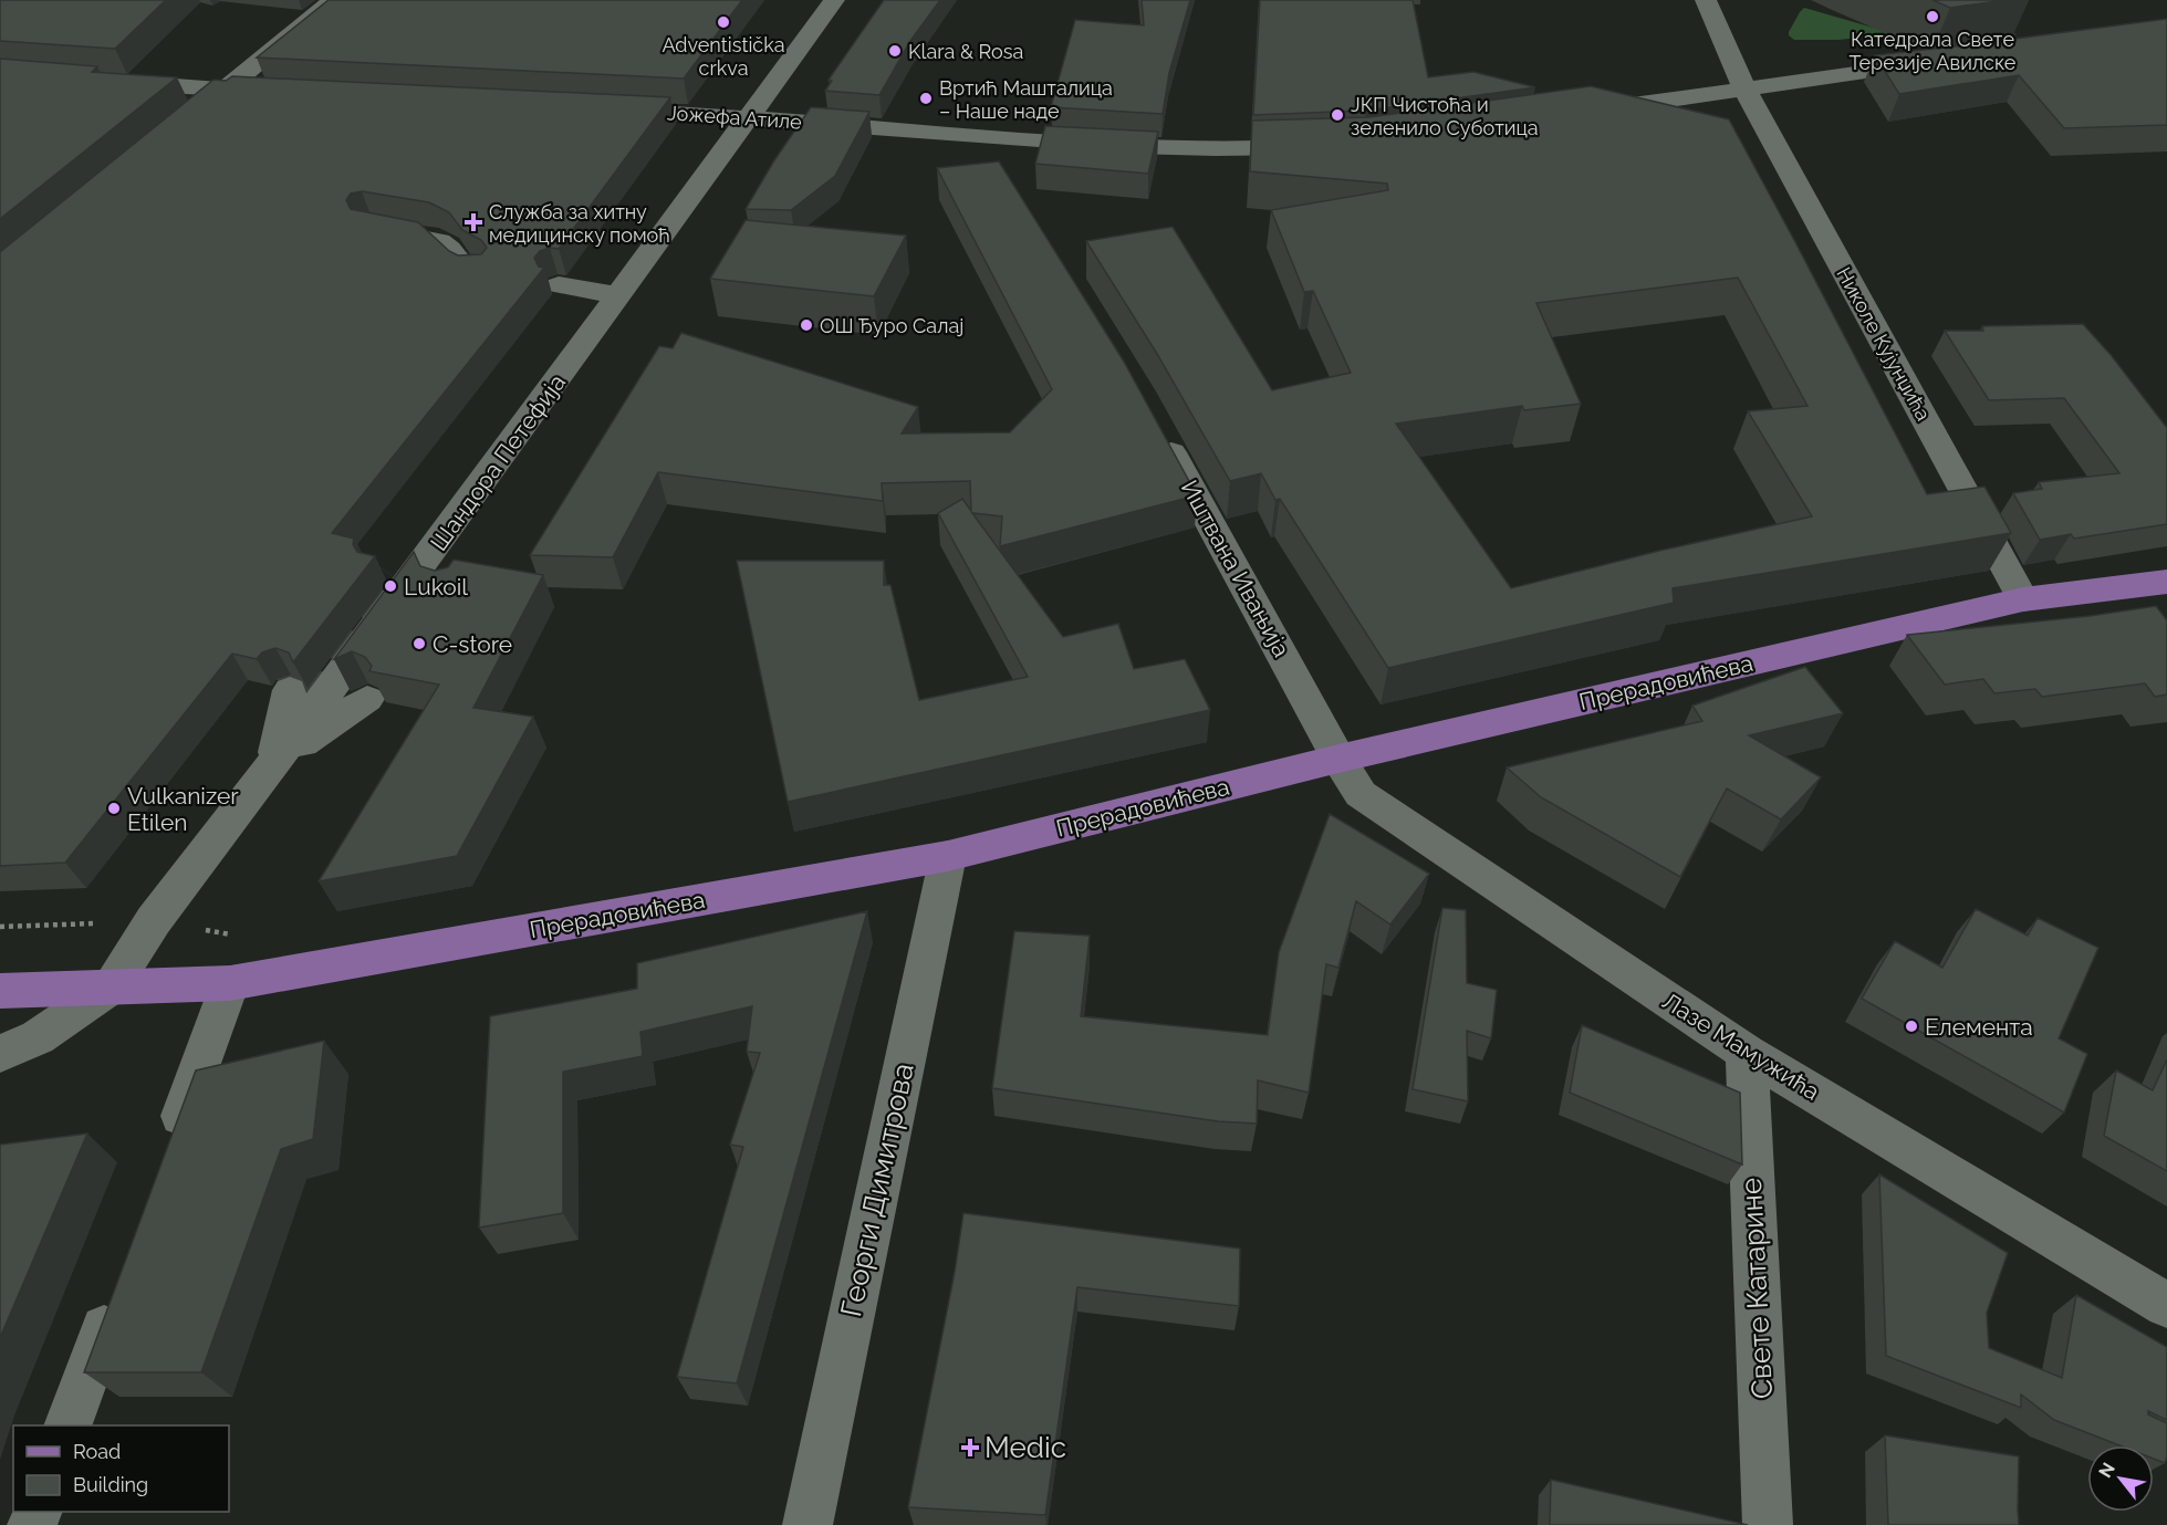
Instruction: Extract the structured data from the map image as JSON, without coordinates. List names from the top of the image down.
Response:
{
  "streets": {
    "main road": ["Прерадовићева"],
    "street": [
      "Јожефа Атиле",
      "Николе Кујунџића",
      "Шандора Петефија",
      "Иштвана Ивањија",
      "Лазе Мамужића",
      "Георги Димитрова",
      "Свете Катарине"
    ]
  },
  "crossings": [
    ["Јожефа Атиле", "Шандора Петефија"],
    ["Николе Кујунџића", "Прерадовићева"],
    ["Шандора Петефија", "Прерадовићева"],
    ["Иштвана Ивањија", "Прерадовићева"],
    ["Иштвана Ивањија", "Лазе Мамужића"],
    ["Прерадовићева", "Лазе Мамужића"],
    ["Прерадовићева", "Георги Димитрова"],
    ["Лазе Мамужића", "Свете Катарине"]
  ],
  "places": {
    "other": [
      "Катедрала Свете Терезије Авилске",
      "Adventistička crkva",
      "Klara & Rosa",
      "Вртић Машталица – Наше наде",
      "ЈКП Чистоћа и зеленило Суботица",
      "ОШ Ђуро Салај",
      "Lukoil",
      "C-store",
      "Vulkanizer Etilen",
      "Елемента"
    ],
    "health": ["Служба за хитну медицинску помоћ", "Medic"]
  },
  "legend": ["Road", "Building"],
  "north": "top left"
}
